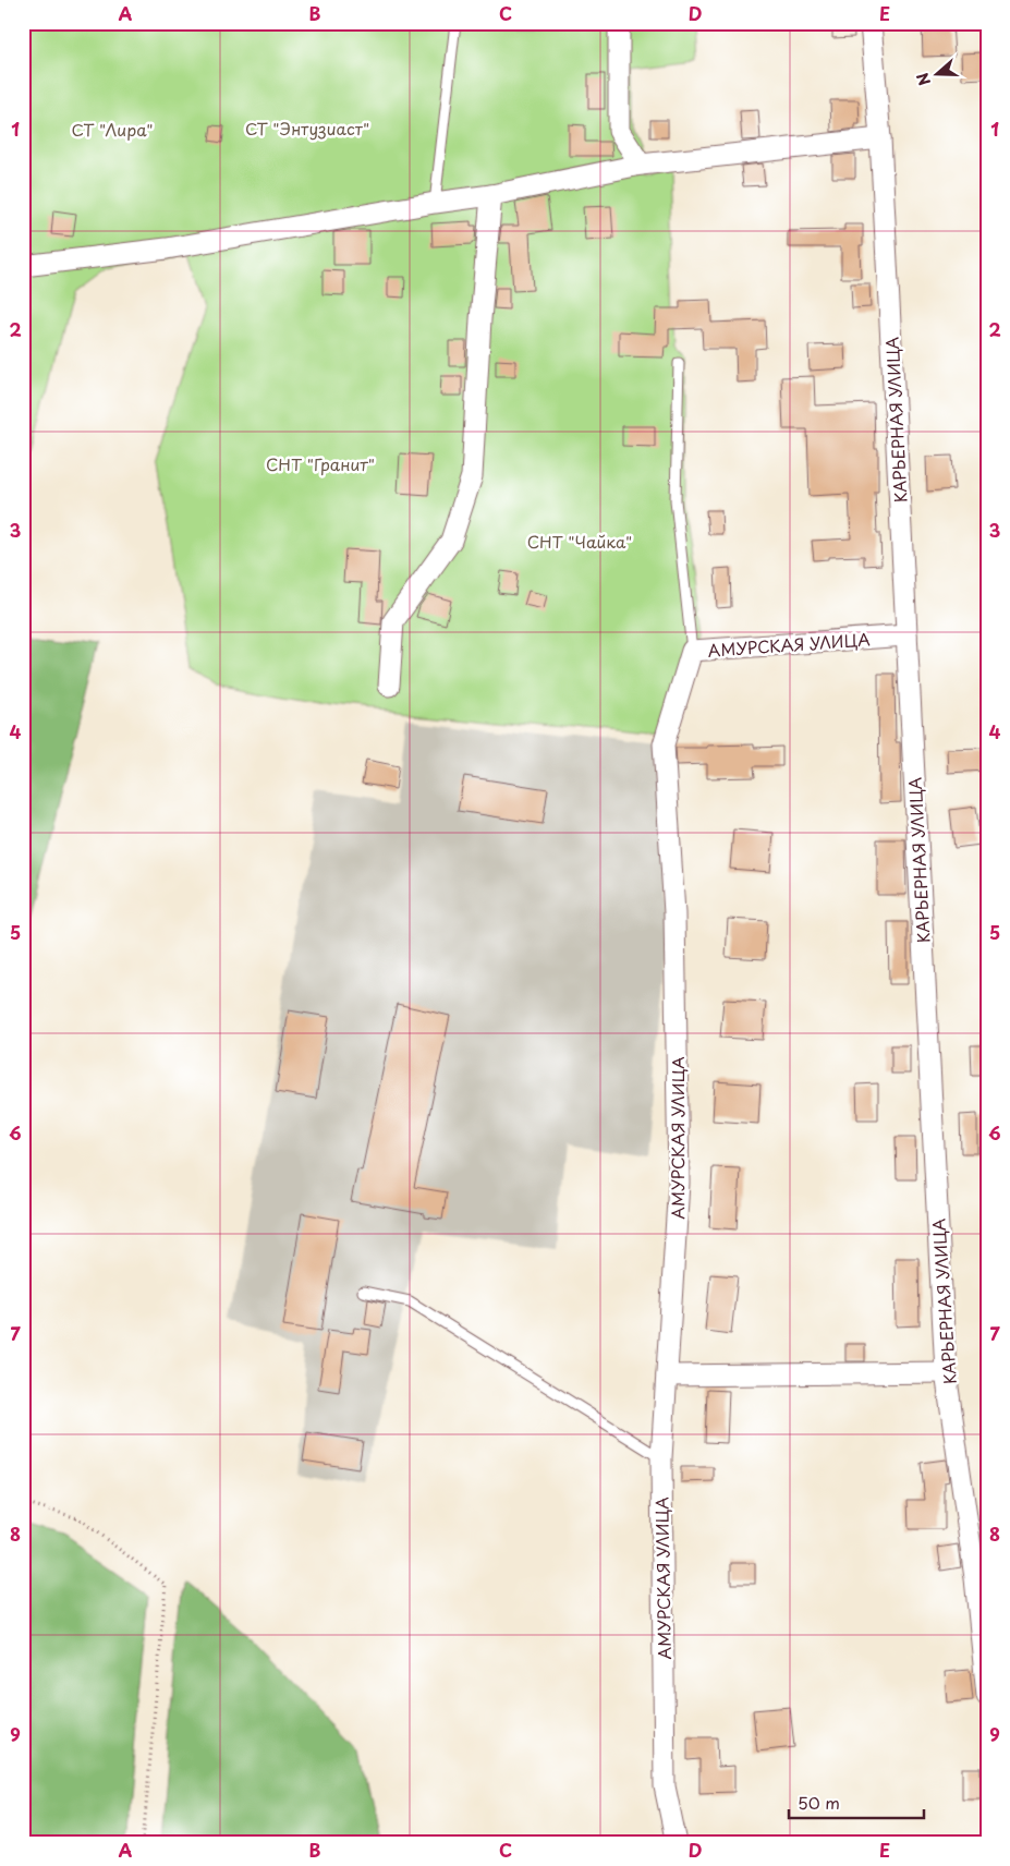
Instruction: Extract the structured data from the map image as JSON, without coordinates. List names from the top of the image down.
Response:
{
  "streets": {
    "street": ["КАРЬЕРНАЯ УЛИЦА", "АМУРСКАЯ УЛИЦА"]
  },
  "crossings": [
    ["КАРЬЕРНАЯ УЛИЦА", "АМУРСКАЯ УЛИЦА"]
  ],
  "parks": [
    "СТ \"Энтузиаст\"",
    "СТ \"Лира\"",
    "СНТ \"Гранит\"",
    "СНТ \"Чайка\""
  ],
  "scale_bar": "50 m",
  "north": "left",
  "grid": {
    "columns": [
      "A",
      "B",
      "C",
      "D",
      "E"
    ],
    "rows": [
      "1",
      "2",
      "3",
      "4",
      "5",
      "6",
      "7",
      "8",
      "9"
    ]
  }
}
